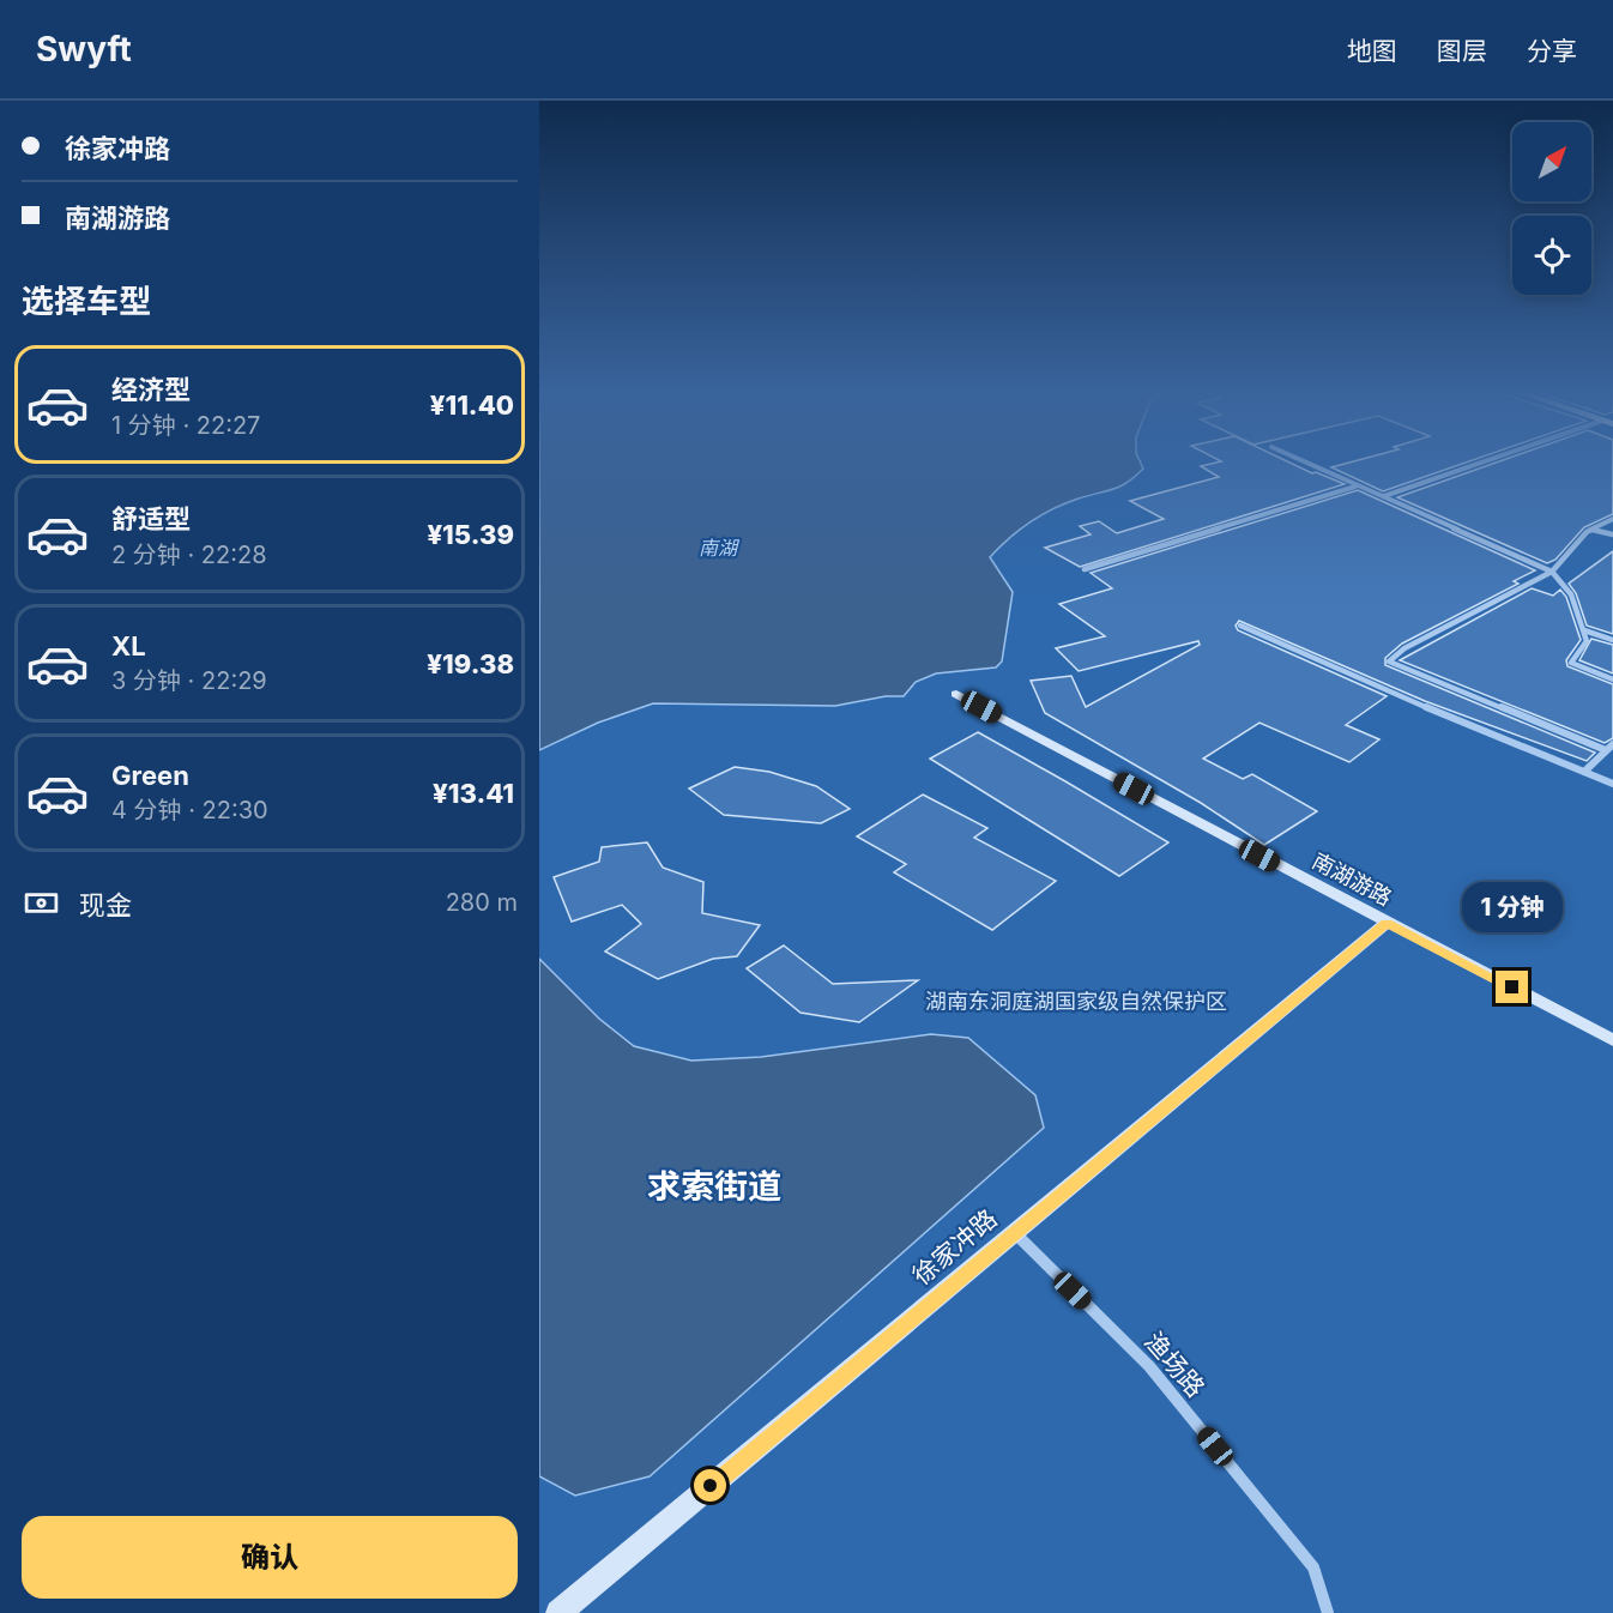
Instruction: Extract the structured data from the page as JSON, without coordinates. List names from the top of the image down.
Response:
{
  "streets": {
    "street": ["南湖游路", "徐家冲路", "渔场路"]
  },
  "crossings": [
    ["南湖游路", "徐家冲路"],
    ["徐家冲路", "渔场路"]
  ],
  "districts": ["求索街道"],
  "water": ["南湖"],
  "parks": ["湖南东洞庭湖国家级自然保护区"],
  "north": "top right",
  "page": {
    "header": "Swyft",
    "nav": ["地图", "图层", "分享"],
    "banner": ["徐家冲路", "南湖游路"],
    "heading": "选择车型",
    "list": [
      {
        "name": "经济型",
        "note": "1 分钟 · 22:27",
        "value": "¥11.40"
      },
      {
        "name": "舒适型",
        "note": "2 分钟 · 22:28",
        "value": "¥15.39"
      },
      {
        "name": "XL",
        "note": "3 分钟 · 22:29",
        "value": "¥19.38"
      },
      {
        "name": "Green",
        "note": "4 分钟 · 22:30",
        "value": "¥13.41"
      }
    ],
    "pay": ["现金", "280 m"],
    "bubble": "1 分钟",
    "buttons": "确认"
  }
}
